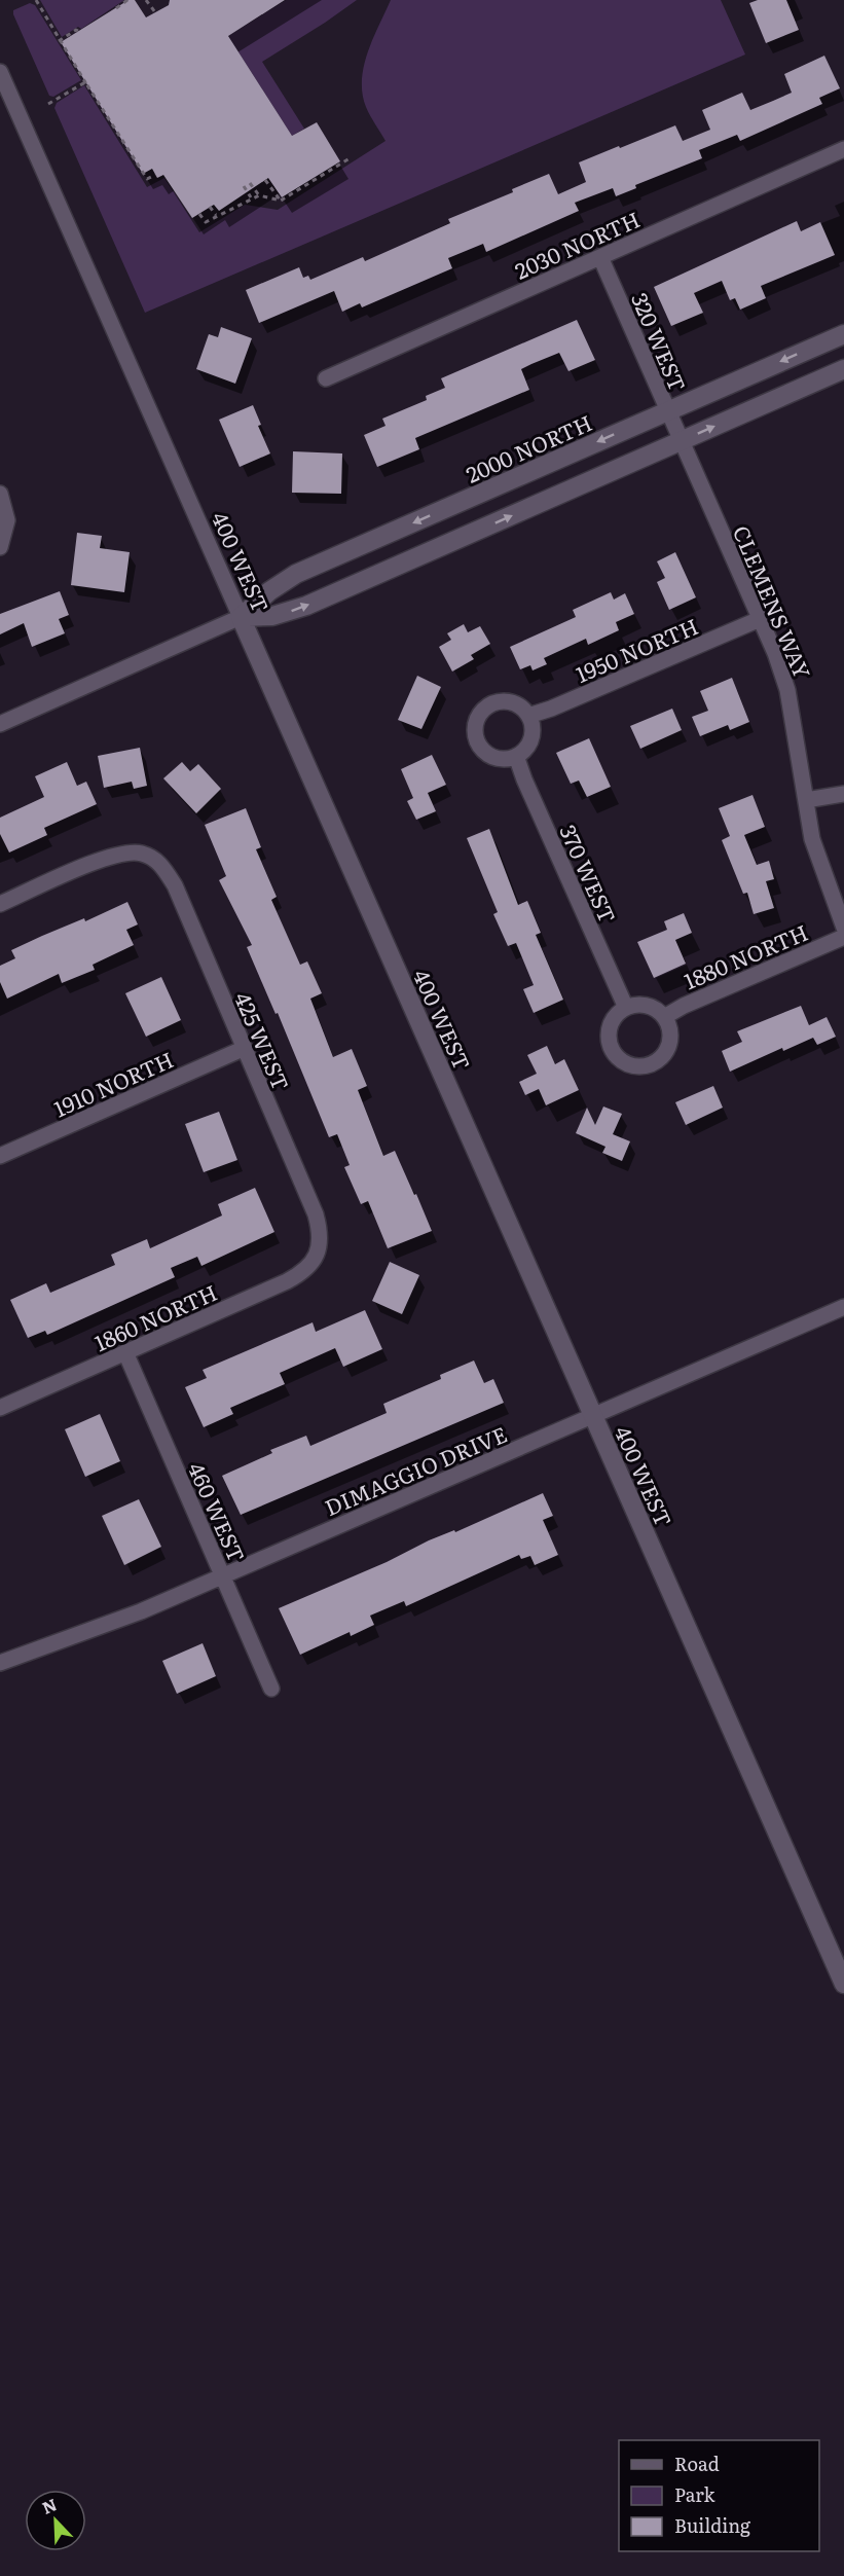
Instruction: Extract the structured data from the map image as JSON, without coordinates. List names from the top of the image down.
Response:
{
  "streets": {
    "street": [
      "2030 NORTH",
      "320 WEST",
      "2000 NORTH",
      "400 WEST",
      "CLEMENS WAY",
      "1950 NORTH",
      "370 WEST",
      "1880 NORTH",
      "425 WEST",
      "1910 NORTH",
      "1860 NORTH",
      "DIMAGGIO DRIVE",
      "460 WEST"
    ]
  },
  "crossings": [
    ["2030 NORTH", "320 WEST"],
    ["320 WEST", "2000 NORTH"],
    ["320 WEST", "CLEMENS WAY"],
    ["2000 NORTH", "400 WEST"],
    ["2000 NORTH", "CLEMENS WAY"],
    ["400 WEST", "DIMAGGIO DRIVE"],
    ["CLEMENS WAY", "1950 NORTH"],
    ["1950 NORTH", "370 WEST"],
    ["370 WEST", "1880 NORTH"],
    ["425 WEST", "1910 NORTH"],
    ["425 WEST", "1860 NORTH"],
    ["1860 NORTH", "460 WEST"],
    ["DIMAGGIO DRIVE", "460 WEST"]
  ],
  "legend": ["Road", "Park", "Building"],
  "north": "top left"
}
